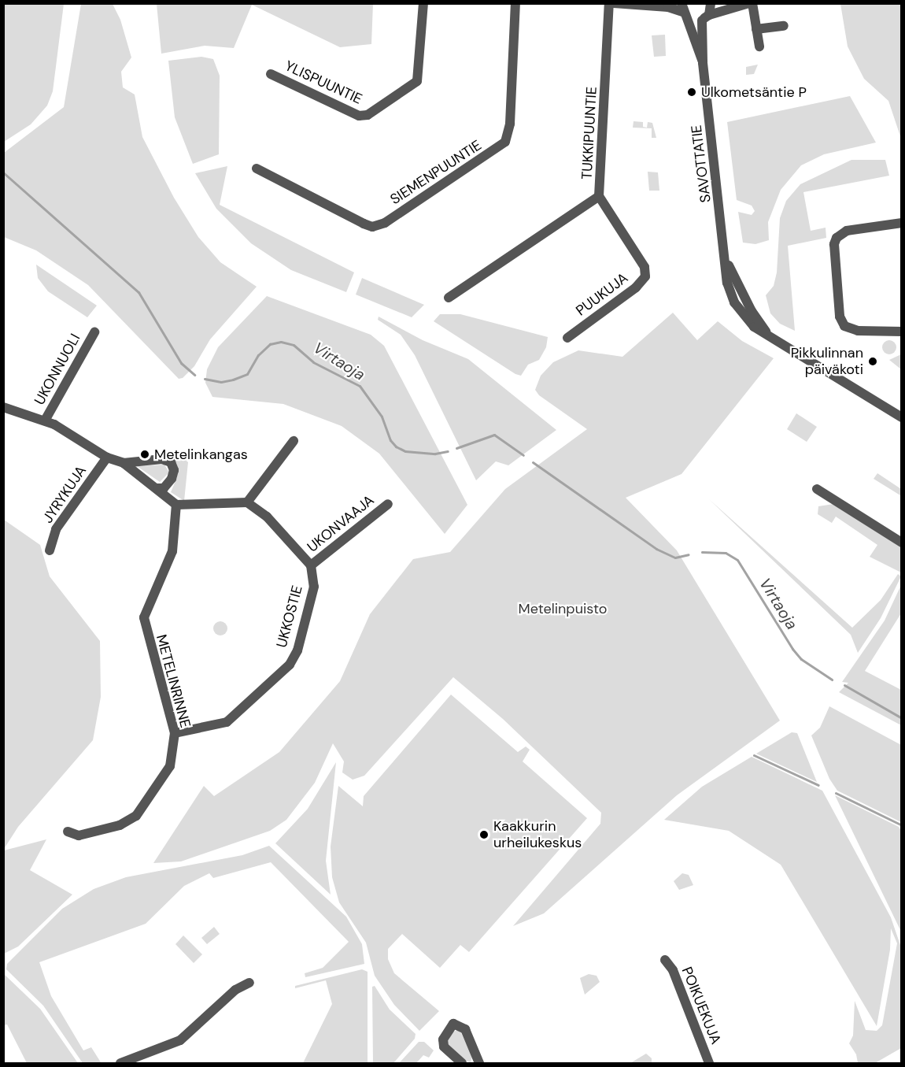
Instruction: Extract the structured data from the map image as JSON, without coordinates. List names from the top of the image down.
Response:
{
  "streets": {
    "street": [
      "YLISPUUNTIE",
      "TUKKIPUUNTIE",
      "SAVOTTATIE",
      "SIEMENPUUNTIE",
      "PUUKUJA",
      "UKONNUOLI",
      "JYRYKUJA",
      "UKONVAAJA",
      "UKKOSTIE",
      "METELINRINNE",
      "POIKUEKUJA"
    ]
  },
  "crossings": [
    ["TUKKIPUUNTIE", "PUUKUJA"],
    ["UKONVAAJA", "UKKOSTIE"],
    ["UKKOSTIE", "METELINRINNE"]
  ],
  "water": ["Virtaoja"],
  "parks": ["Metelinpuisto"],
  "places": [
    "Ulkometsäntie P",
    "Pikkulinnan päiväkoti",
    "Metelinkangas",
    "Kaakkurin urheilukeskus"
  ]
}
